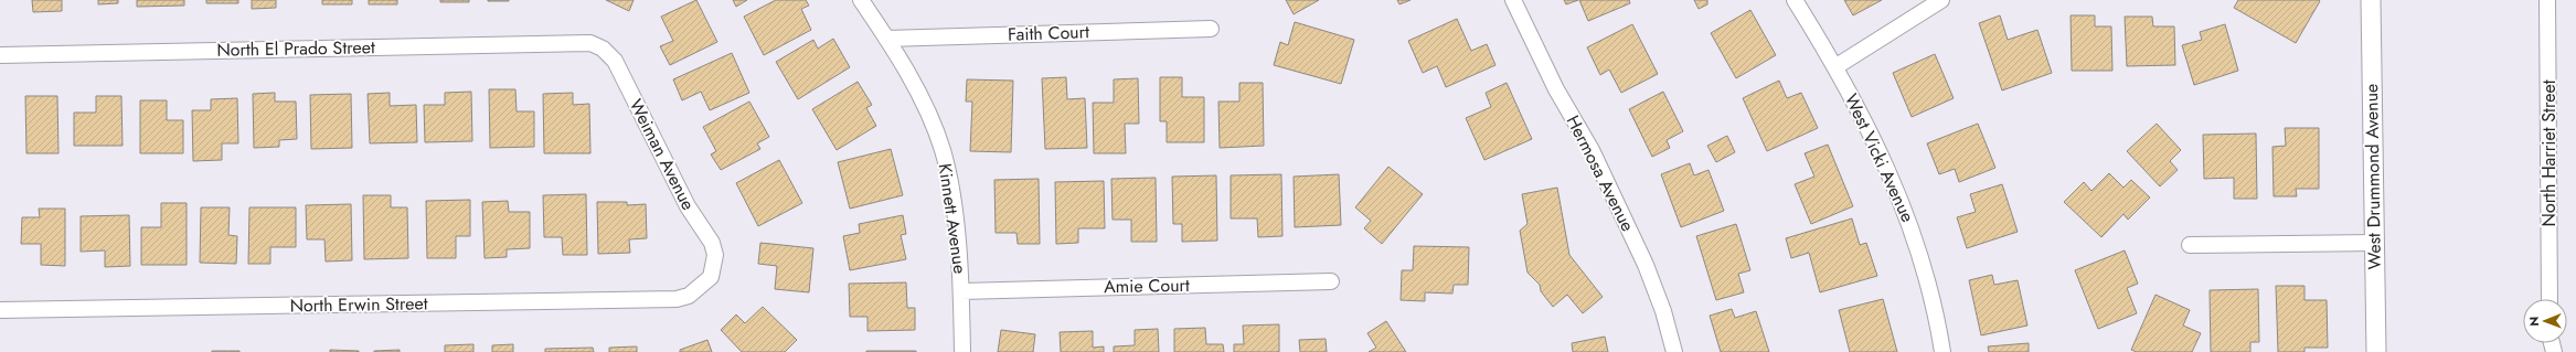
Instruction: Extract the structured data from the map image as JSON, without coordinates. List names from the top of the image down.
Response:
{
  "streets": {
    "street": [
      "Faith Court",
      "North El Prado Street",
      "North Harriet Street",
      "Weiman Avenue",
      "West Vicki Avenue",
      "Hermosa Avenue",
      "West Drummond Avenue",
      "Kinnett Avenue",
      "Amie Court",
      "North Erwin Street"
    ]
  },
  "crossings": [
    ["Faith Court", "Kinnett Avenue"],
    ["North El Prado Street", "Weiman Avenue"],
    ["Weiman Avenue", "North Erwin Street"],
    ["Kinnett Avenue", "Amie Court"]
  ],
  "north": "left"
}
